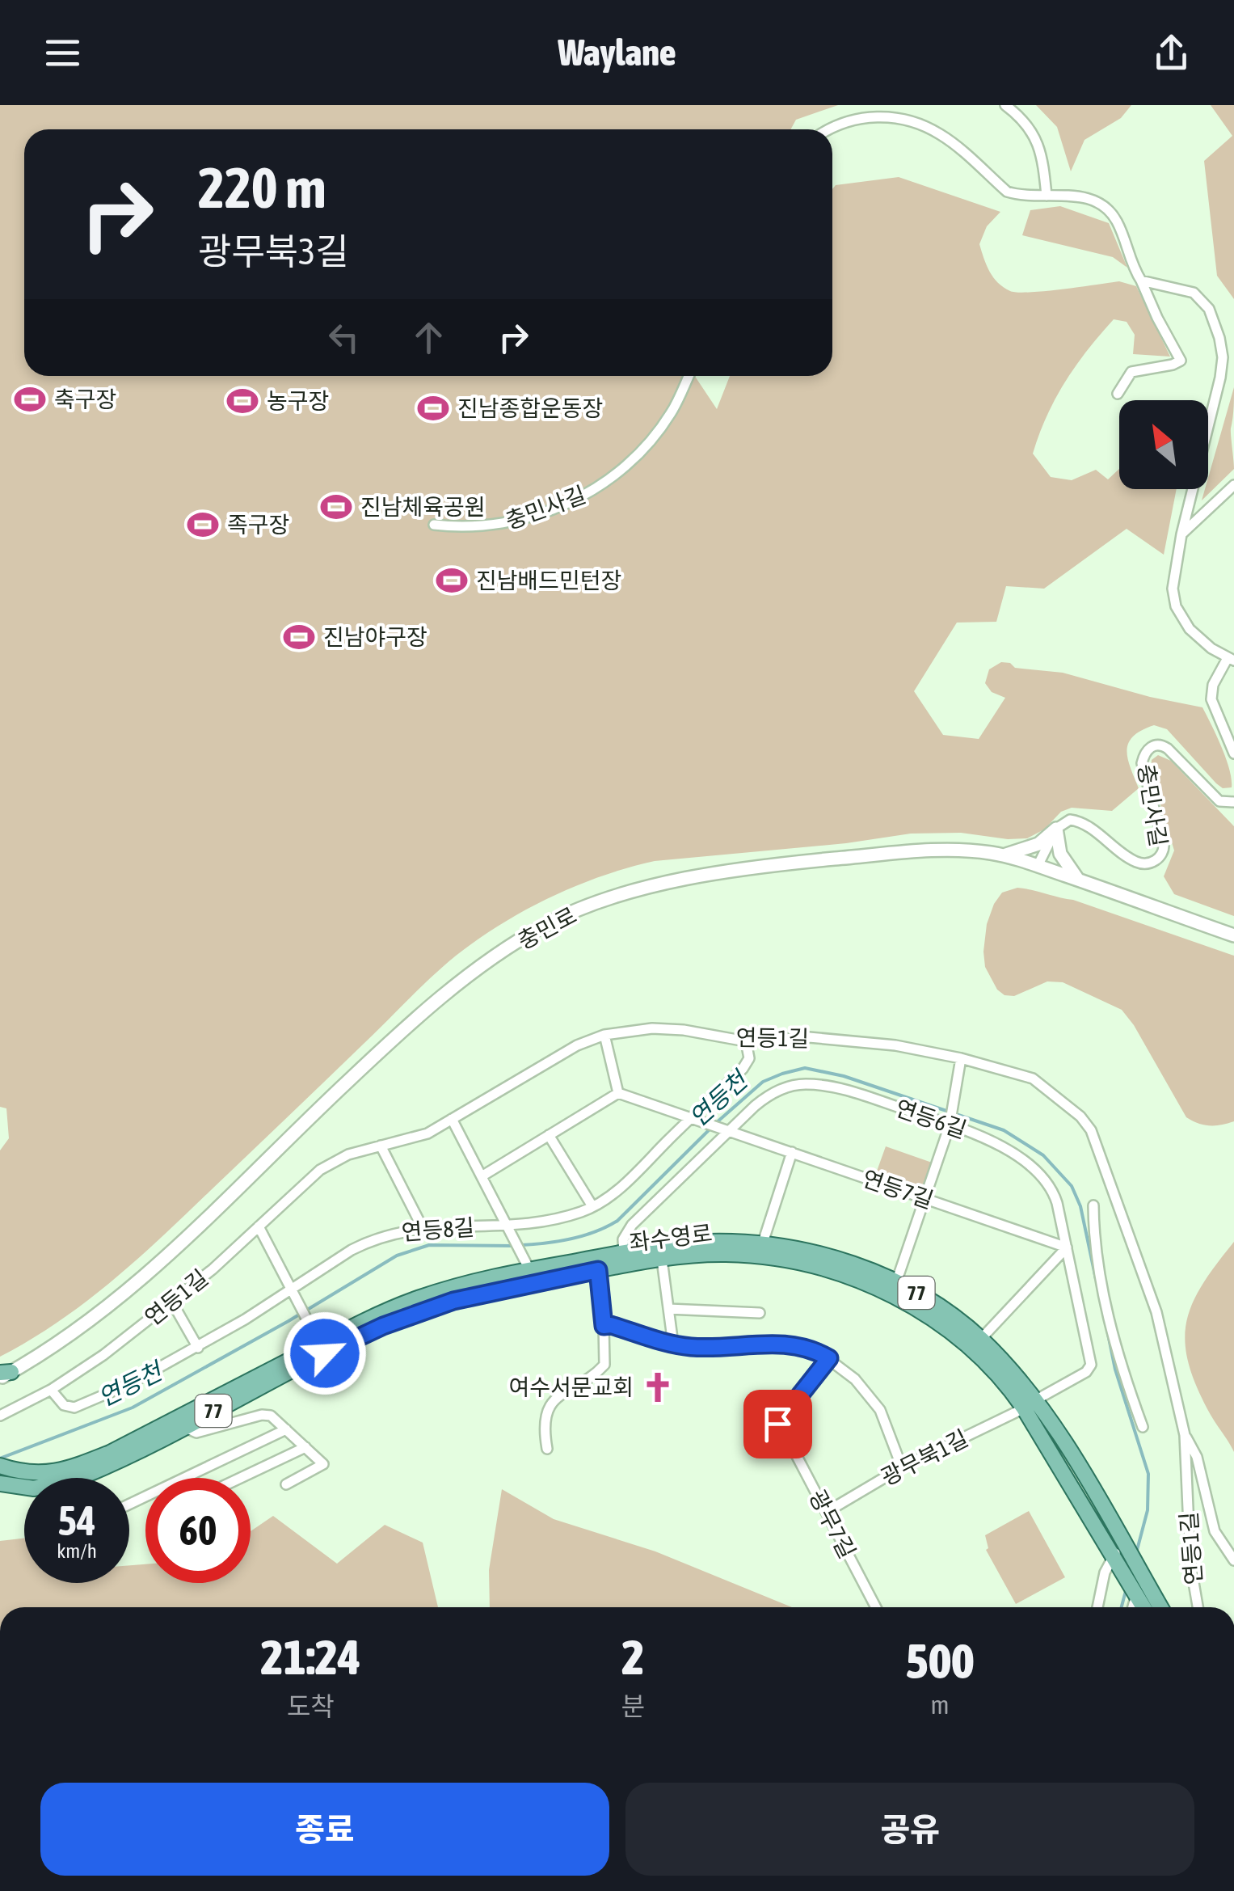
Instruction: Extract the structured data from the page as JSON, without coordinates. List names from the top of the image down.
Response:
{
  "streets": {
    "main road": ["좌수영로", "77"],
    "street": [
      "충민사길",
      "충민로",
      "연등1길",
      "연등6길",
      "연등7길",
      "연등8길",
      "광무북1길",
      "광무7길"
    ]
  },
  "crossings": [
    ["연등1길", "연등8길"],
    ["연등6길", "연등7길"],
    ["연등6길", "좌수영로"],
    ["연등6길", "광무북1길"],
    ["연등7길", "연등8길"],
    ["좌수영로", "광무북1길"],
    ["광무북1길", "광무7길"]
  ],
  "water": ["연등천"],
  "places": {
    "sports": [
      "축구장",
      "농구장",
      "진남종합운동장",
      "진남체육공원",
      "족구장",
      "진남배드민턴장",
      "진남야구장"
    ],
    "church": ["여수서문교회"]
  },
  "north": "top left",
  "page": {
    "header": "Waylane",
    "turn": ["220 m", "광무북3길"],
    "speed": "54 km/h",
    "limit": "60",
    "eta": [
      "21:24",
      "도착",
      "2",
      "분",
      "500",
      "m"
    ],
    "buttons": ["종료", "공유"]
  }
}
